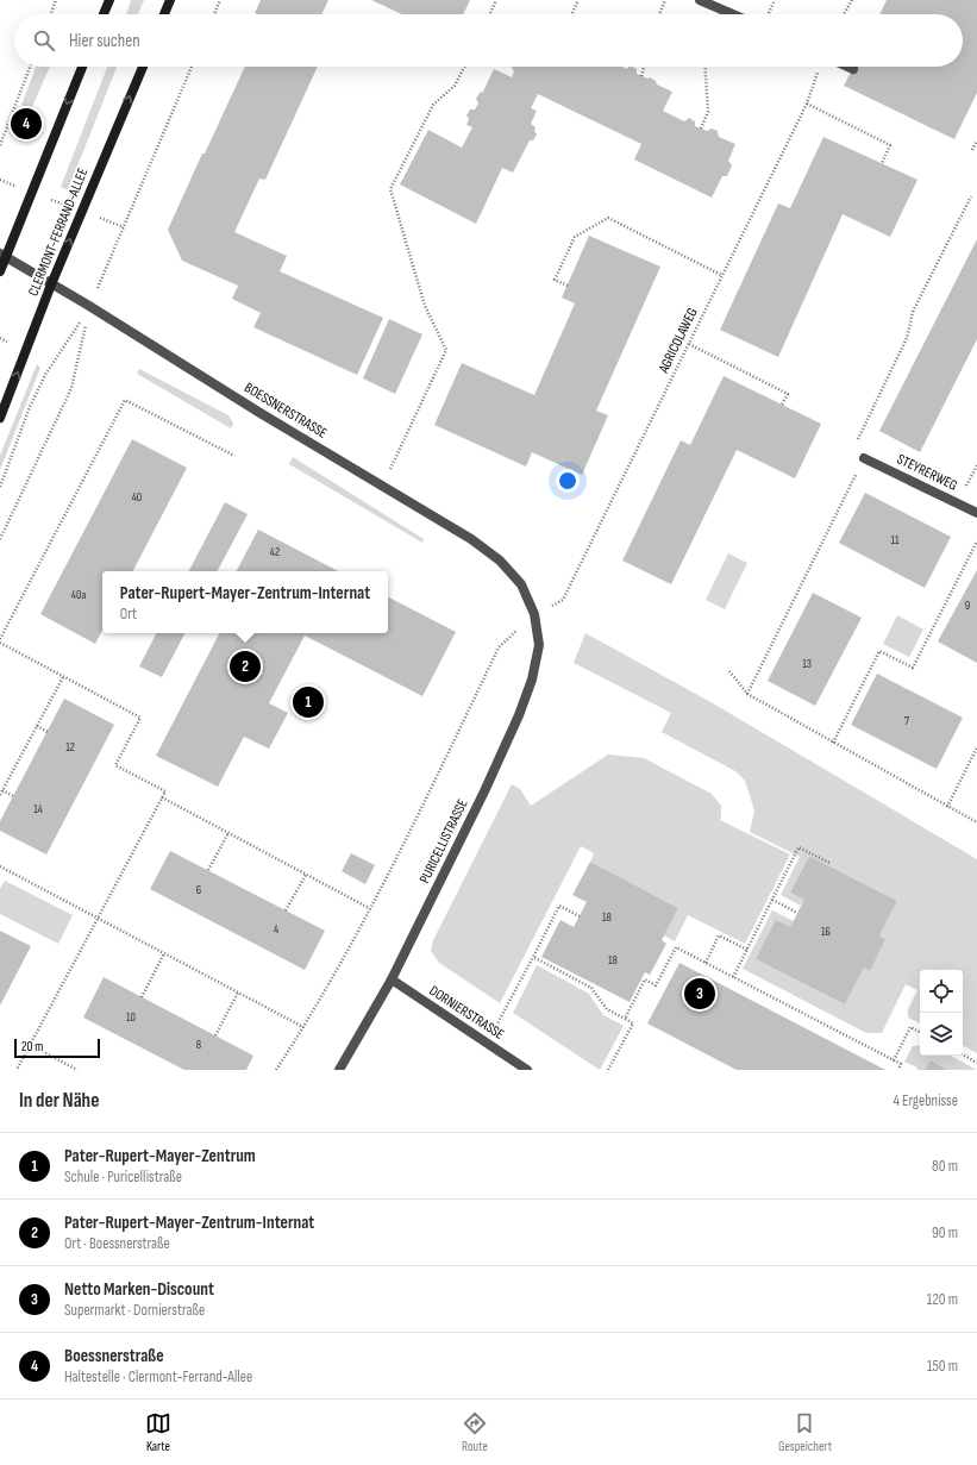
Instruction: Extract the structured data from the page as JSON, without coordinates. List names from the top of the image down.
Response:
{
  "streets": {
    "street": [
      "CLERMONT-FERRAND-ALLEE",
      "BOESSNERSTRASSE",
      "STEYRERWEG",
      "PURICELLISTRASSE",
      "DORNIERSTRASSE"
    ],
    "path": ["AGRICOLAWEG"]
  },
  "crossings": [
    ["CLERMONT-FERRAND-ALLEE", "BOESSNERSTRASSE"],
    ["AGRICOLAWEG", "BOESSNERSTRASSE"],
    ["AGRICOLAWEG", "PURICELLISTRASSE"],
    ["BOESSNERSTRASSE", "PURICELLISTRASSE"],
    ["PURICELLISTRASSE", "DORNIERSTRASSE"]
  ],
  "house_numbers": [
    "40",
    "11",
    "42",
    "40a",
    "9",
    "13",
    "7",
    "12",
    "14",
    "6",
    "18",
    "4",
    "16",
    "18",
    "10",
    "8"
  ],
  "scale_bar": "20 m",
  "page": {
    "search": "Hier suchen",
    "pins": [
      "4",
      "2",
      "1",
      "3"
    ],
    "popup": ["Pater-Rupert-Mayer-Zentrum-Internat", "Ort"],
    "scale": "20 m",
    "heading": ["In der Nähe", "4 Ergebnisse"],
    "list": [
      {
        "mark": "1",
        "name": "Pater-Rupert-Mayer-Zentrum",
        "note": "Schule · Puricellistraße",
        "value": "80 m"
      },
      {
        "mark": "2",
        "name": "Pater-Rupert-Mayer-Zentrum-Internat",
        "note": "Ort · Boessnerstraße",
        "value": "90 m"
      },
      {
        "mark": "3",
        "name": "Netto Marken-Discount",
        "note": "Supermarkt · Dornierstraße",
        "value": "120 m"
      },
      {
        "mark": "4",
        "name": "Boessnerstraße",
        "note": "Haltestelle · Clermont-Ferrand-Allee",
        "value": "150 m"
      }
    ],
    "nav": ["Karte", "Route", "Gespeichert"]
  }
}
